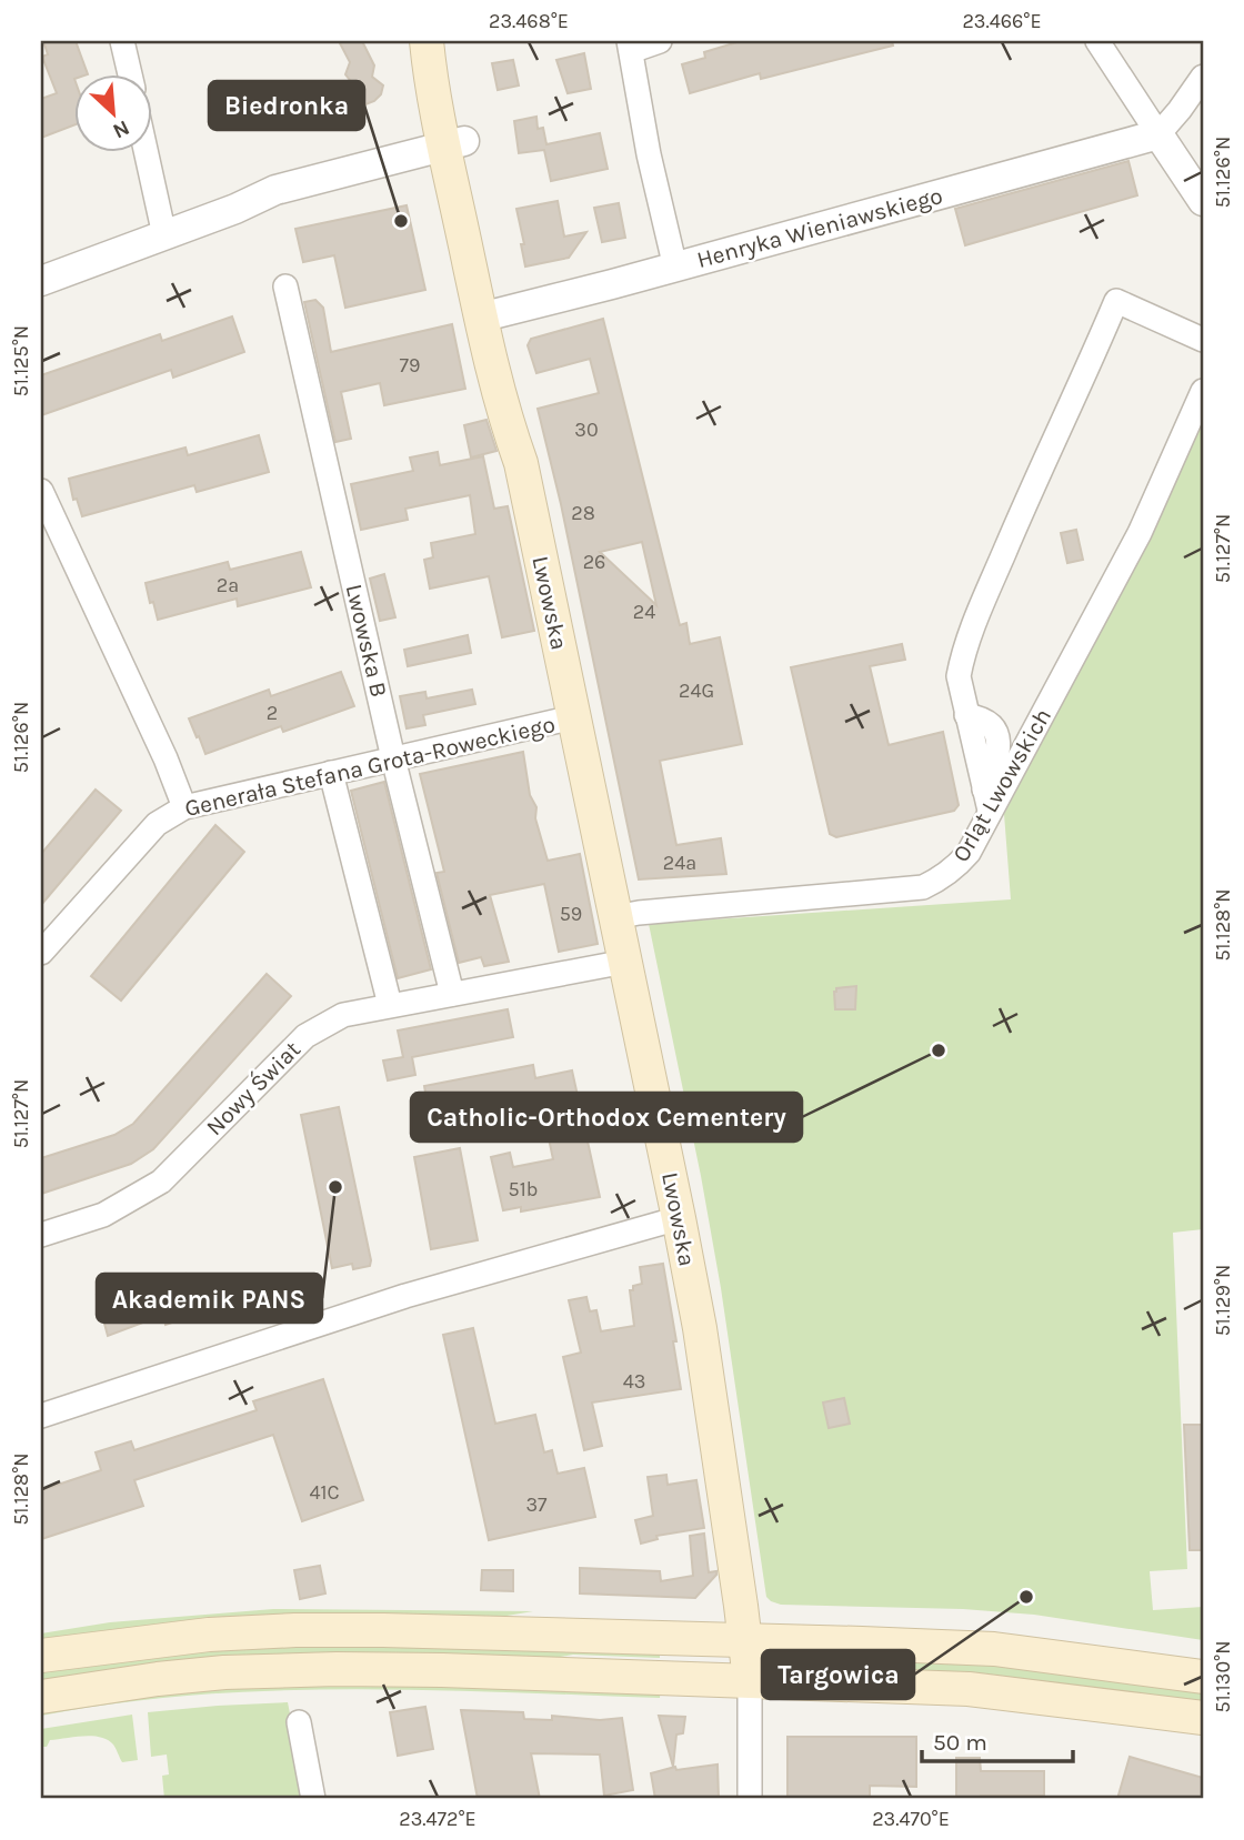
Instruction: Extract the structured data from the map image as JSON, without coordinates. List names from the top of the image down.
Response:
{
  "streets": {
    "main road": ["Lwowska"],
    "street": [
      "Henryka Wieniawskiego",
      "Lwowska B",
      "Generała Stefana Grota-Roweckiego",
      "Orląt Lwowskich",
      "Nowy Świat"
    ]
  },
  "crossings": [
    ["Henryka Wieniawskiego", "Lwowska"],
    ["Lwowska", "Generała Stefana Grota-Roweckiego"],
    ["Lwowska", "Orląt Lwowskich"],
    ["Lwowska", "Nowy Świat"],
    ["Lwowska B", "Generała Stefana Grota-Roweckiego"],
    ["Lwowska B", "Nowy Świat"]
  ],
  "places": [
    "Biedronka",
    "Catholic-Orthodox Cementery",
    "Akademik PANS",
    "Targowica"
  ],
  "house_numbers": [
    "79",
    "30",
    "28",
    "26",
    "2a",
    "24",
    "24G",
    "2",
    "24a",
    "59",
    "51b",
    "43",
    "41C",
    "37"
  ],
  "scale_bar": "50 m",
  "north": "bottom right",
  "coordinates": [
    "23.468°E",
    "23.466°E",
    "51.126°N",
    "51.125°N",
    "51.127°N",
    "51.128°N",
    "51.129°N",
    "51.130°N",
    "23.472°E",
    "23.470°E"
  ]
}
